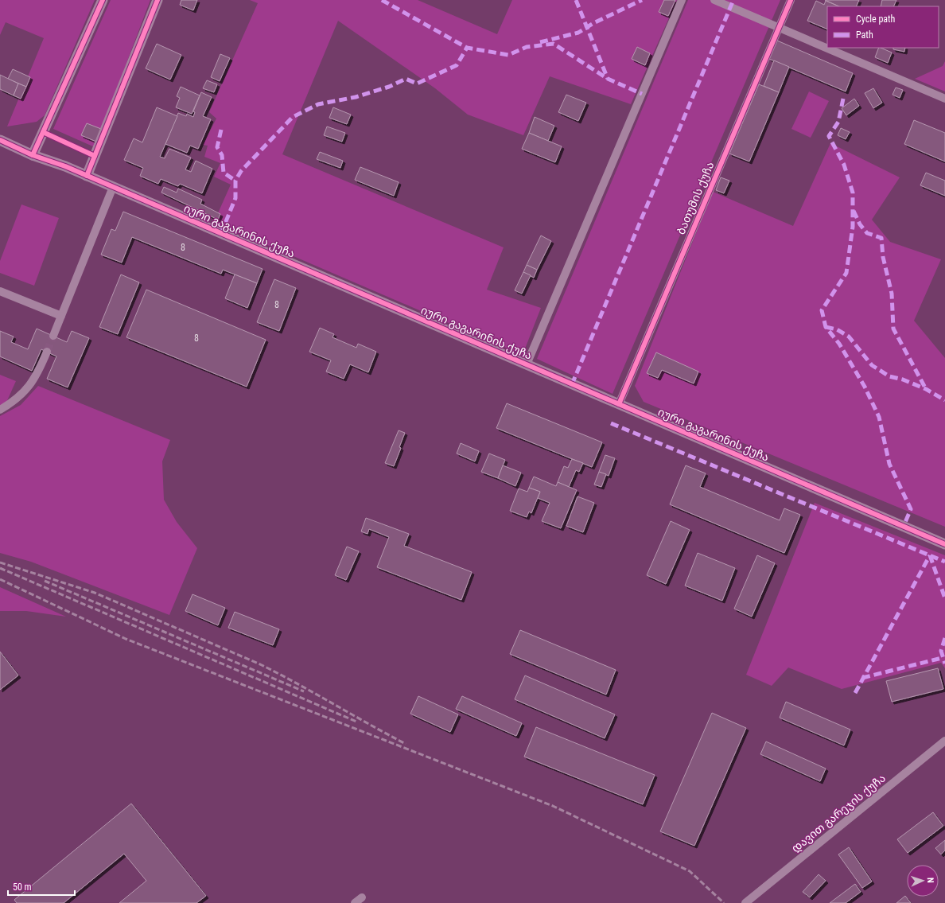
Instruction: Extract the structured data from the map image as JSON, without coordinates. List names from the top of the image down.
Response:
{
  "streets": {
    "street": ["ბათუმის ქუჩა", "იური გაგარინის ქუჩა", "დავით გარეჯის ქუჩა"]
  },
  "crossings": [
    ["ბათუმის ქუჩა", "იური გაგარინის ქუჩა"]
  ],
  "house_numbers": ["8", "8", "8"],
  "legend": ["Cycle path", "Path"],
  "scale_bar": "50 m",
  "north": "right"
}
